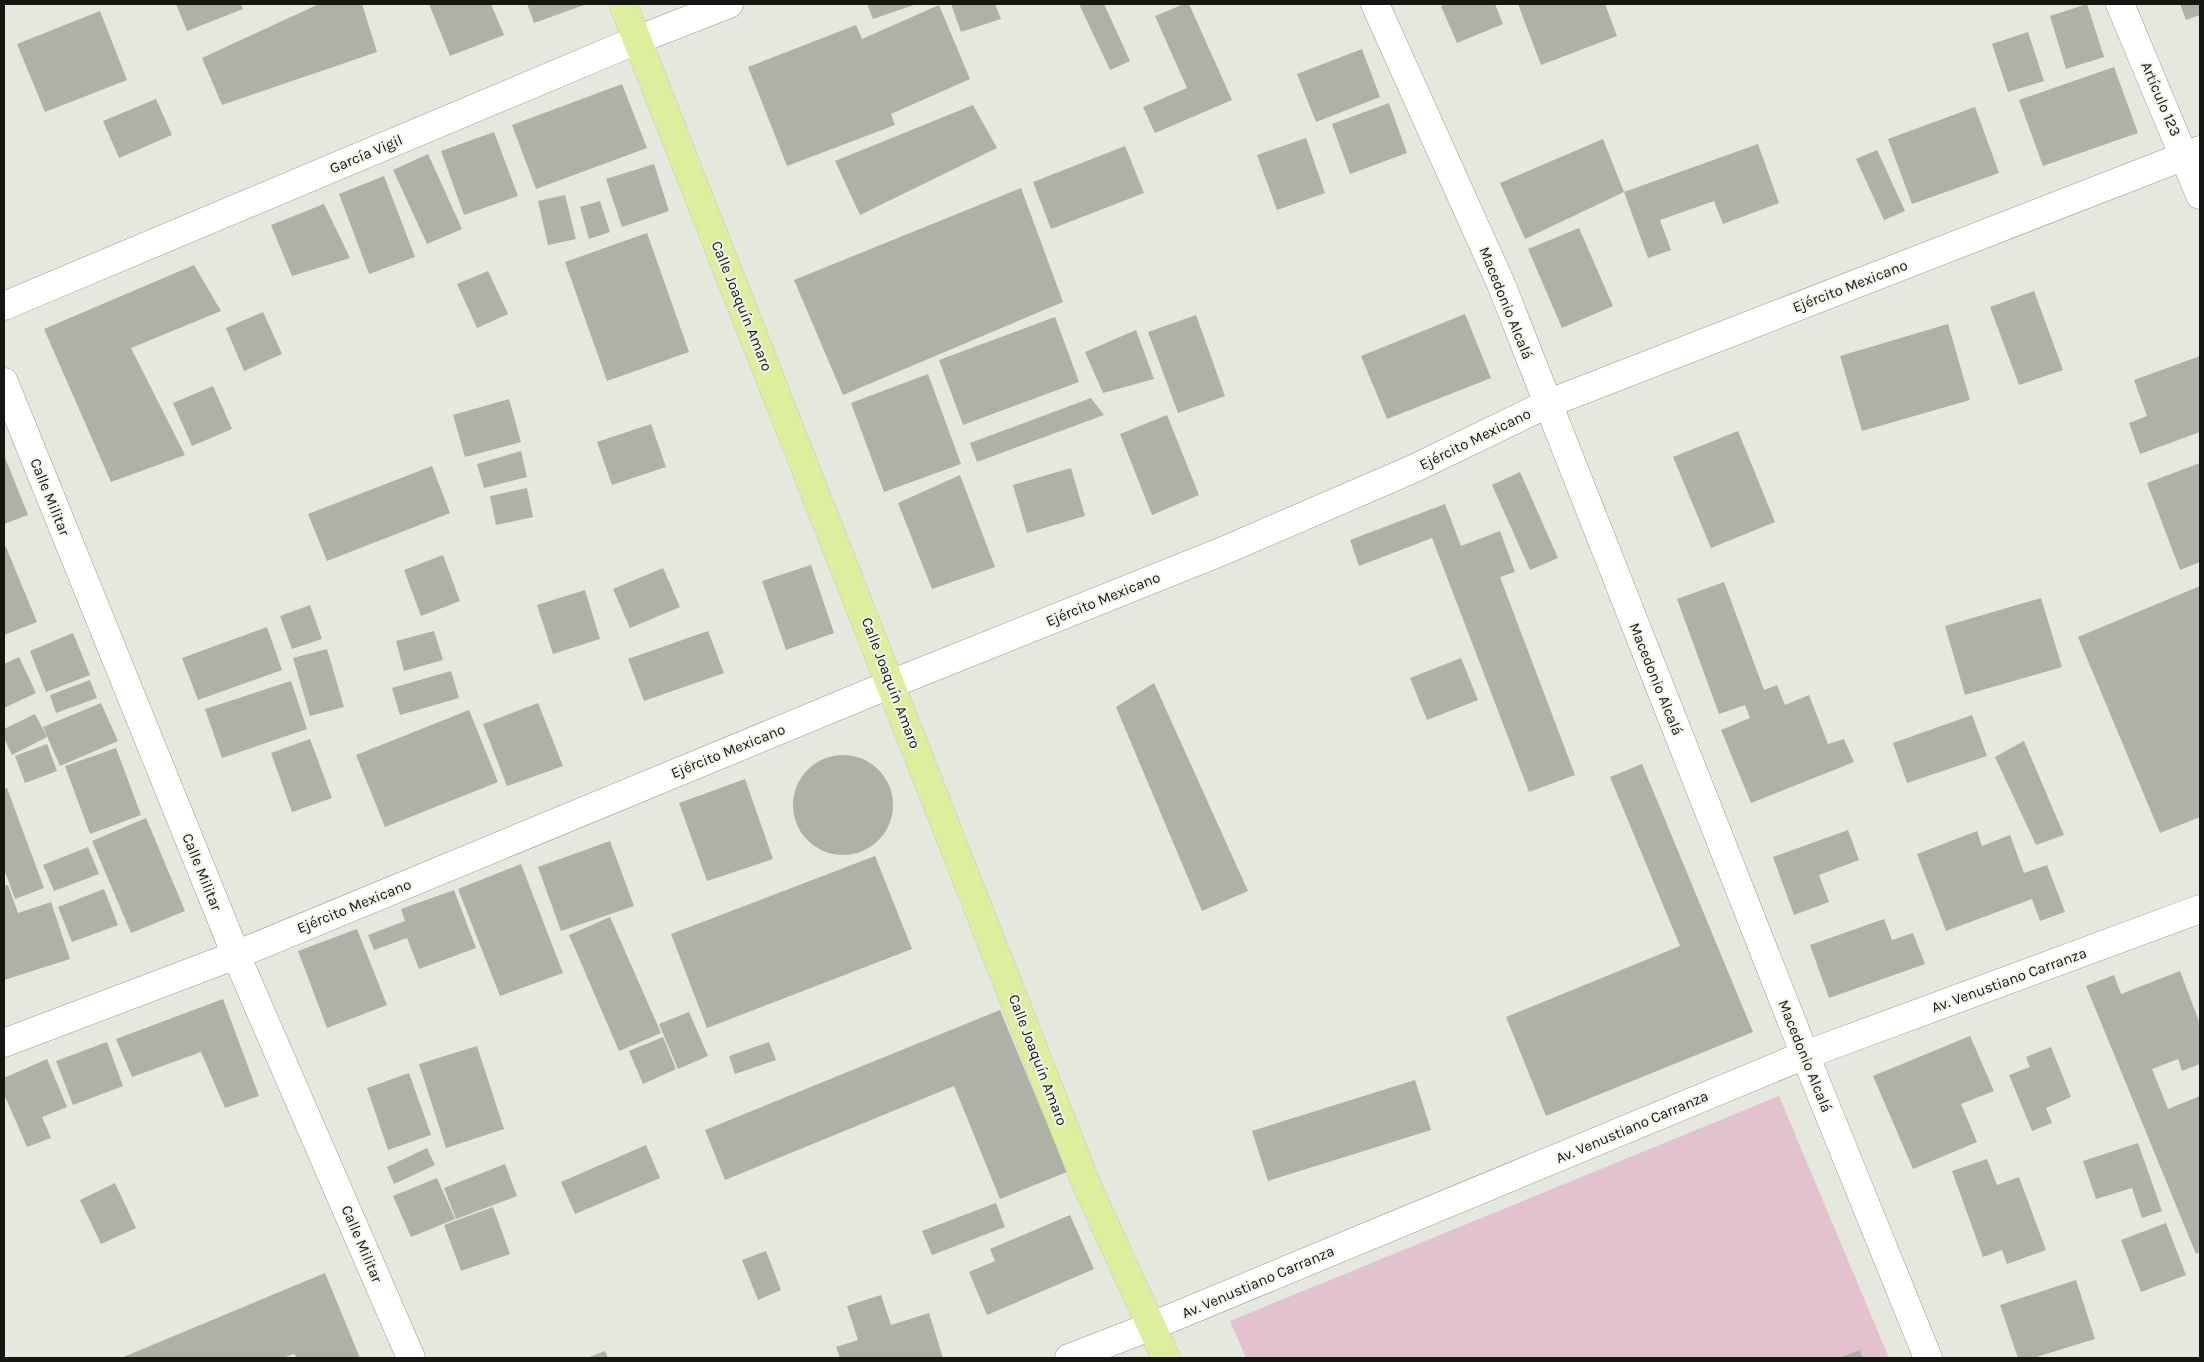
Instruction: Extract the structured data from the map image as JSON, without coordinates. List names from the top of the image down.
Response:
{
  "streets": {
    "main road": ["Calle Joaquín Amaro"],
    "street": [
      "Artículo 123",
      "García Vigil",
      "Ejército Mexicano",
      "Macedonio Alcalá",
      "Calle Militar",
      "Av. Venustiano Carranza"
    ]
  },
  "crossings": [
    ["Artículo 123", "Ejército Mexicano"],
    ["García Vigil", "Calle Joaquín Amaro"],
    ["Ejército Mexicano", "Macedonio Alcalá"],
    ["Ejército Mexicano", "Calle Joaquín Amaro"],
    ["Ejército Mexicano", "Calle Militar"],
    ["Macedonio Alcalá", "Av. Venustiano Carranza"],
    ["Calle Joaquín Amaro", "Av. Venustiano Carranza"]
  ]
}
